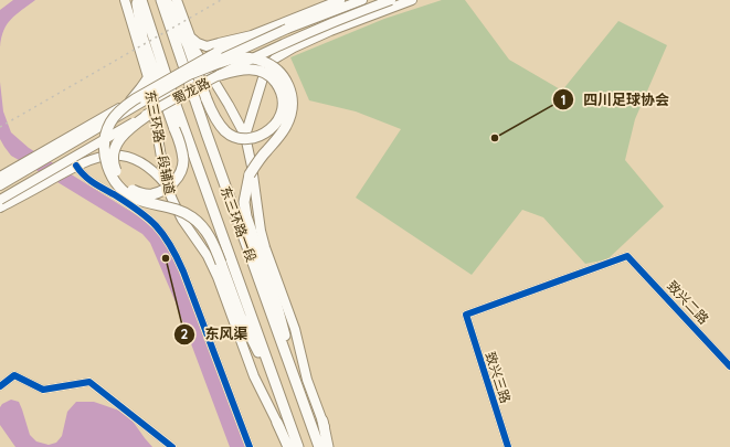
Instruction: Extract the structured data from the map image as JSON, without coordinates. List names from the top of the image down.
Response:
{
  "streets": {
    "highway": ["东三环路一段"],
    "main road": ["蜀龙路", "东三环路一段辅道"],
    "street": ["致兴二路", "致兴三路"]
  },
  "crossings": [
    ["致兴二路", "致兴三路"]
  ],
  "places": ["四川足球协会", "东风渠"]
}
